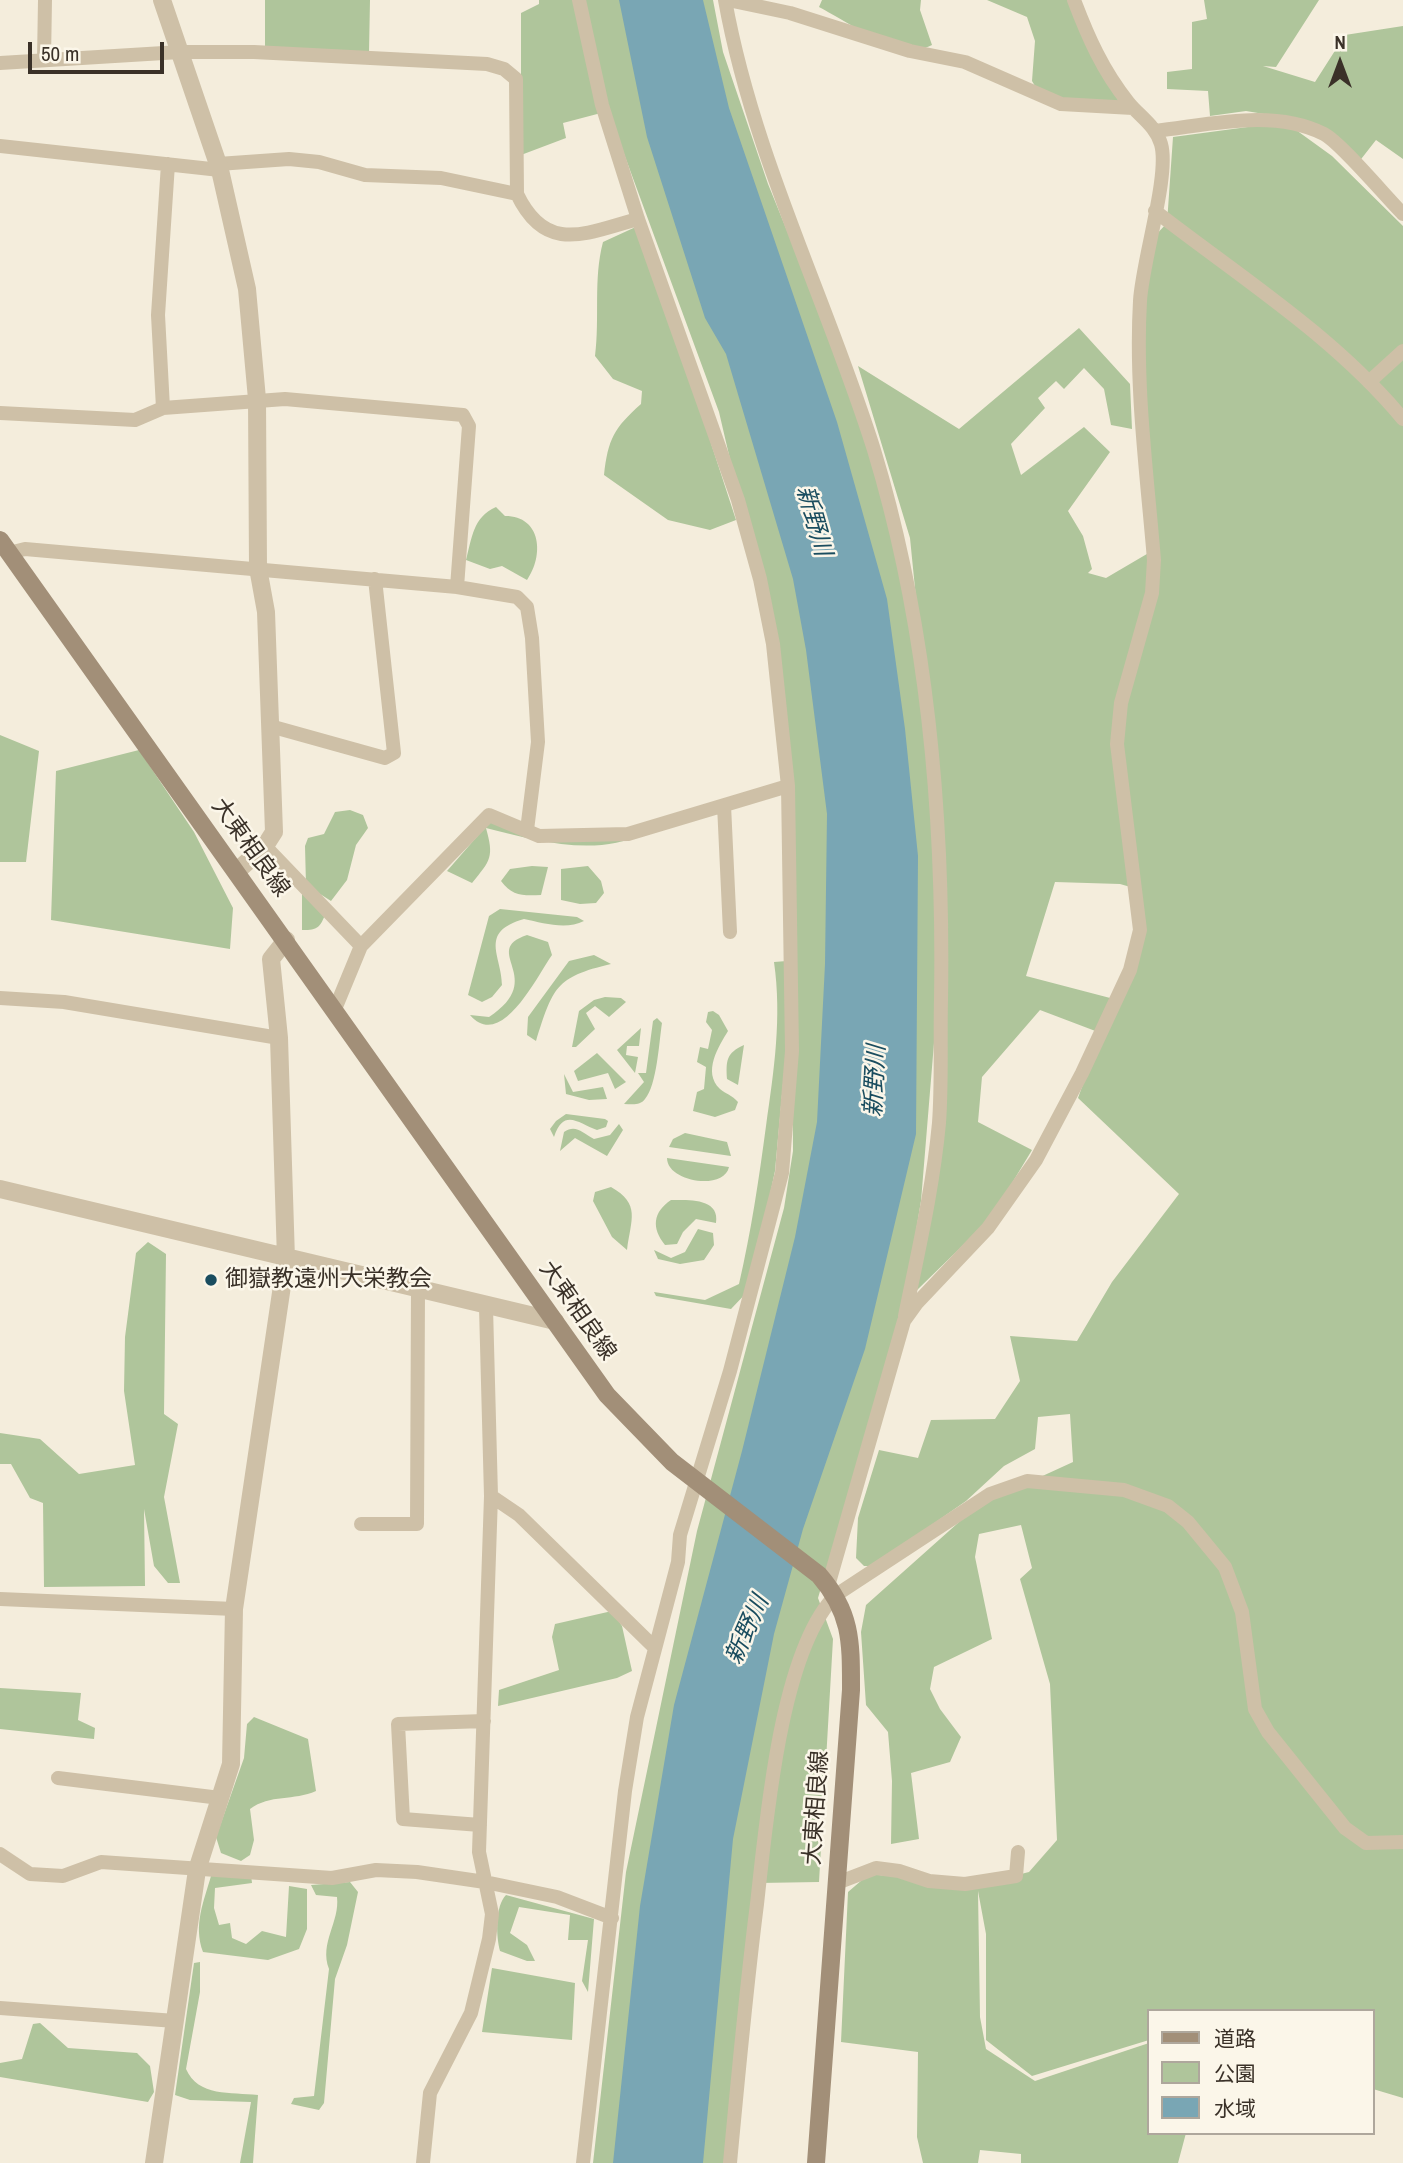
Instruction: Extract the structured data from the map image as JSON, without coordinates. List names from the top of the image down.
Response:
{
  "streets": {
    "main road": ["大東相良線"]
  },
  "water": ["新野川"],
  "places": ["御嶽教遠州大栄教会"],
  "legend": ["道路", "公園", "水域"],
  "scale_bar": "50 m",
  "north": "top"
}
